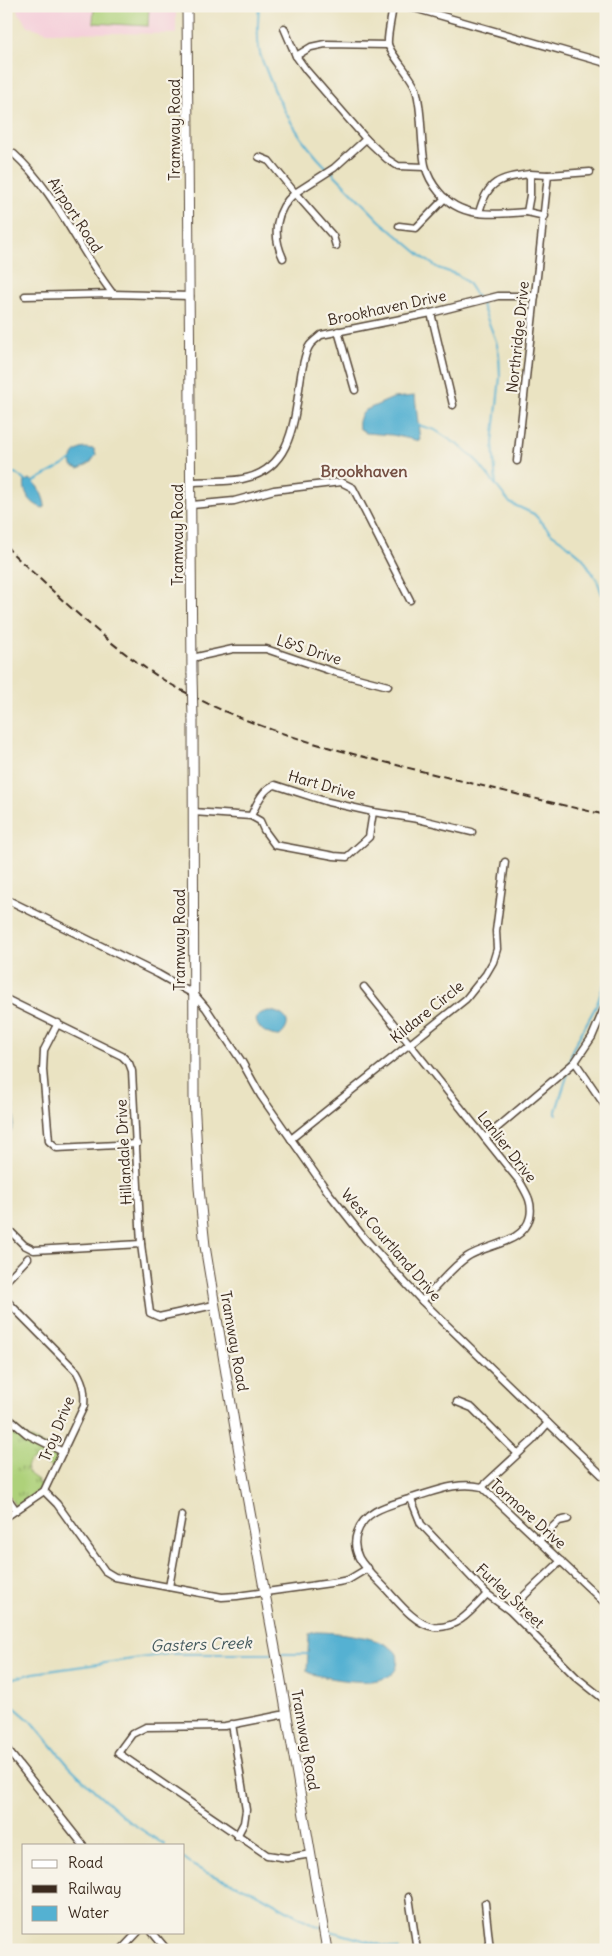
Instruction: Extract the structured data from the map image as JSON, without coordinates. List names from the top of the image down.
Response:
{
  "streets": {
    "main road": ["Tramway Road"],
    "street": [
      "Airport Road",
      "Brookhaven Drive",
      "Northridge Drive",
      "L&S Drive",
      "Hart Drive",
      "Kildare Circle",
      "Lanlier Drive",
      "Hillandale Drive",
      "West Courtland Drive",
      "Troy Drive",
      "Tormore Drive",
      "Furley Street"
    ]
  },
  "crossings": [
    ["Tramway Road", "Brookhaven Drive"],
    ["Tramway Road", "L&S Drive"],
    ["Tramway Road", "Hillandale Drive"],
    ["Tramway Road", "West Courtland Drive"],
    ["Brookhaven Drive", "Northridge Drive"],
    ["Kildare Circle", "Lanlier Drive"],
    ["Kildare Circle", "West Courtland Drive"],
    ["Lanlier Drive", "West Courtland Drive"],
    ["Tormore Drive", "Furley Street"]
  ],
  "districts": ["Brookhaven"],
  "water": ["Gasters Creek"],
  "legend": ["Road", "Railway", "Water"]
}
